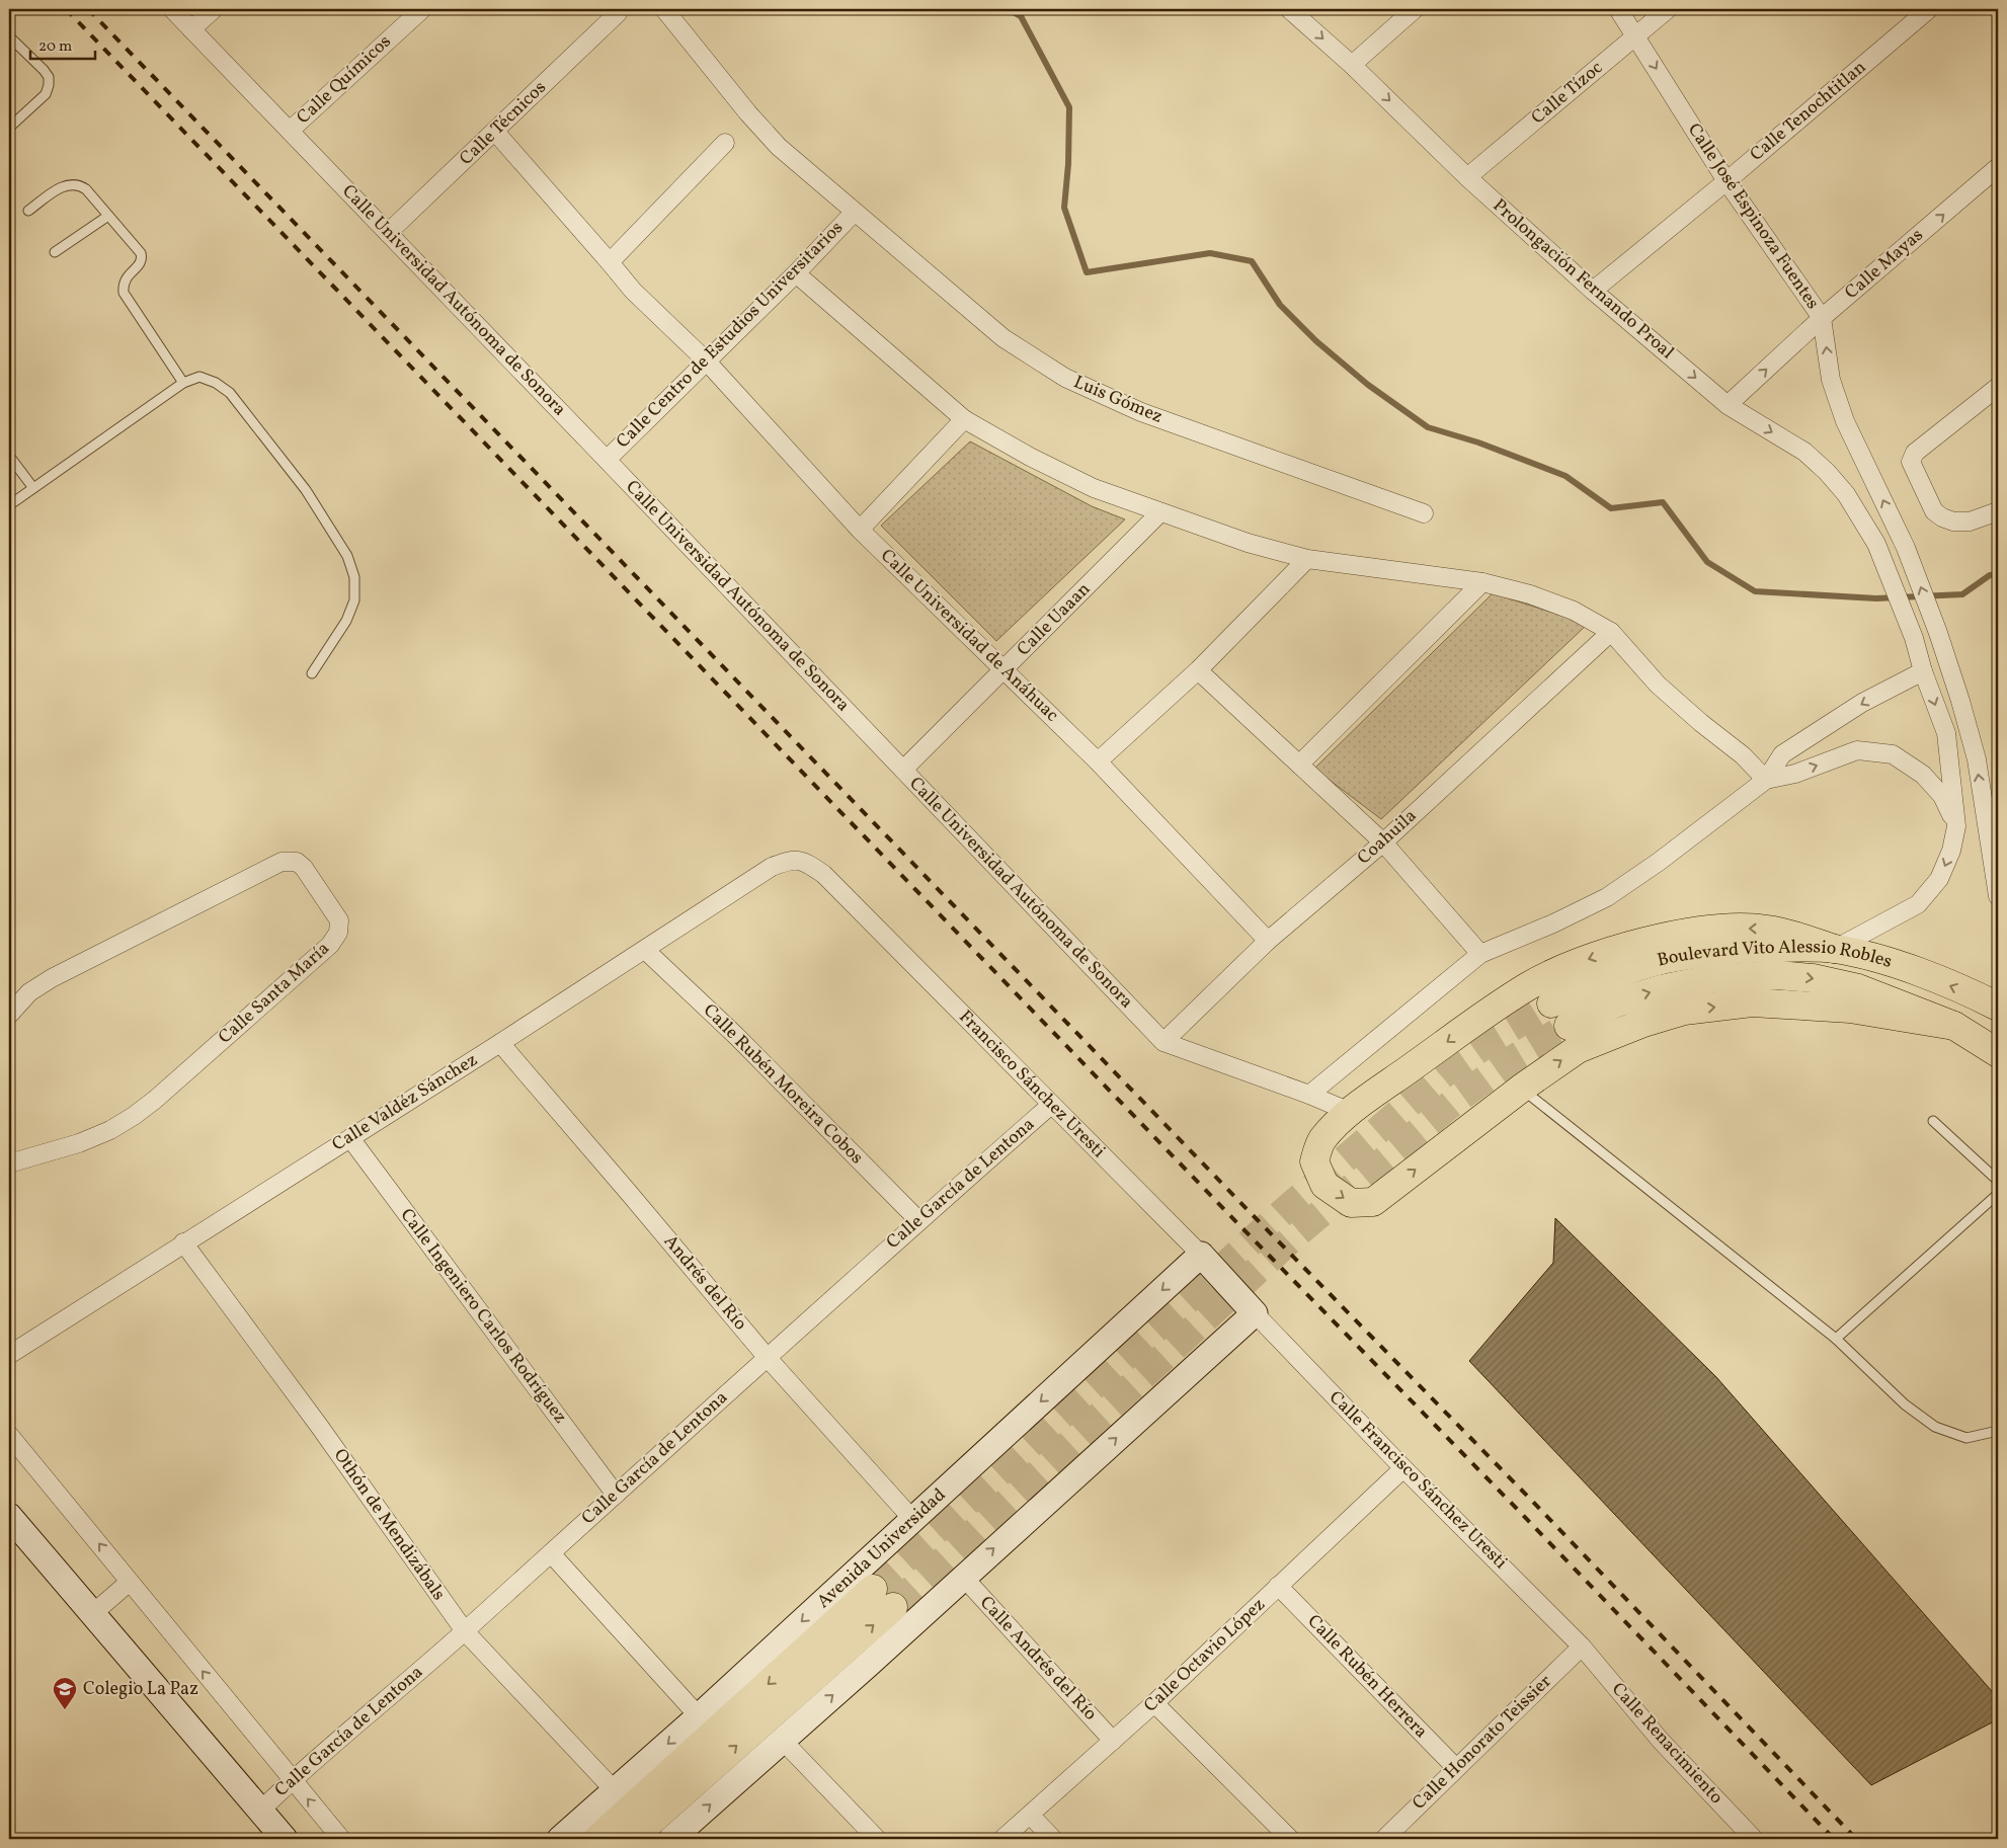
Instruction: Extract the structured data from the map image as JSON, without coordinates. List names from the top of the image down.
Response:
{
  "streets": {
    "main road": ["Boulevard Vito Alessio Robles", "Avenida Universidad"],
    "street": [
      "Calle Químicos",
      "Calle Tízoc",
      "Calle Tenochtitlan",
      "Calle Técnicos",
      "Calle José Espinoza Fuentes",
      "Calle Mayas",
      "Prolongación Fernando Proal",
      "Calle Universidad Autónoma de Sonora",
      "Calle Centro de Estudios Universitarios",
      "Luis Gómez",
      "Calle Uaaan",
      "Calle Universidad de Anáhuac",
      "Coahuila",
      "Calle Santa María",
      "Calle Rubén Moreira Cobos",
      "Francisco Sánchez Uresti",
      "Calle Valdéz Sánchez",
      "Calle García de Lentona",
      "Andrés del Río",
      "Calle Ingeniero Carlos Rodríguez",
      "Calle Francisco Sánchez Uresti",
      "Othón de Mendizábals",
      "Calle Octavio López",
      "Calle Andrés del Río",
      "Calle Rubén Herrera",
      "Calle Honorato Teissier",
      "Calle Renacimiento"
    ]
  },
  "crossings": [
    ["Calle Químicos", "Calle Universidad Autónoma de Sonora"],
    ["Calle Tízoc", "Calle José Espinoza Fuentes"],
    ["Calle Tízoc", "Prolongación Fernando Proal"],
    ["Calle Tenochtitlan", "Calle José Espinoza Fuentes"],
    ["Calle Tenochtitlan", "Prolongación Fernando Proal"],
    ["Calle Técnicos", "Calle Universidad Autónoma de Sonora"],
    ["Calle Técnicos", "Calle Universidad de Anáhuac"],
    ["Calle José Espinoza Fuentes", "Calle Mayas"],
    ["Calle Mayas", "Prolongación Fernando Proal"],
    ["Prolongación Fernando Proal", "Boulevard Vito Alessio Robles"],
    ["Calle Universidad Autónoma de Sonora", "Calle Centro de Estudios Universitarios"],
    ["Calle Universidad Autónoma de Sonora", "Calle Uaaan"],
    ["Calle Universidad Autónoma de Sonora", "Coahuila"],
    ["Calle Centro de Estudios Universitarios", "Luis Gómez"],
    ["Calle Centro de Estudios Universitarios", "Calle Universidad de Anáhuac"],
    ["Calle Uaaan", "Calle Universidad de Anáhuac"],
    ["Calle Universidad de Anáhuac", "Coahuila"],
    ["Calle Rubén Moreira Cobos", "Calle Valdéz Sánchez"],
    ["Calle Rubén Moreira Cobos", "Calle García de Lentona"],
    ["Francisco Sánchez Uresti", "Calle Valdéz Sánchez"],
    ["Francisco Sánchez Uresti", "Calle García de Lentona"],
    ["Francisco Sánchez Uresti", "Calle Francisco Sánchez Uresti"],
    ["Francisco Sánchez Uresti", "Avenida Universidad"],
    ["Calle Valdéz Sánchez", "Andrés del Río"],
    ["Calle Valdéz Sánchez", "Calle Ingeniero Carlos Rodríguez"],
    ["Calle Valdéz Sánchez", "Othón de Mendizábals"],
    ["Calle García de Lentona", "Andrés del Río"],
    ["Calle García de Lentona", "Calle Ingeniero Carlos Rodríguez"],
    ["Calle García de Lentona", "Othón de Mendizábals"],
    ["Andrés del Río", "Avenida Universidad"],
    ["Calle Francisco Sánchez Uresti", "Calle Octavio López"],
    ["Calle Francisco Sánchez Uresti", "Calle Honorato Teissier"],
    ["Calle Francisco Sánchez Uresti", "Calle Renacimiento"],
    ["Othón de Mendizábals", "Avenida Universidad"],
    ["Calle Octavio López", "Calle Andrés del Río"],
    ["Calle Octavio López", "Calle Rubén Herrera"],
    ["Calle Rubén Herrera", "Calle Honorato Teissier"],
    ["Calle Honorato Teissier", "Calle Renacimiento"]
  ],
  "one_way": ["Calle Mayas", "Prolongación Fernando Proal"],
  "places": {
    "school or university": ["Colegio La Paz"]
  },
  "scale_bar": "20 m"
}
